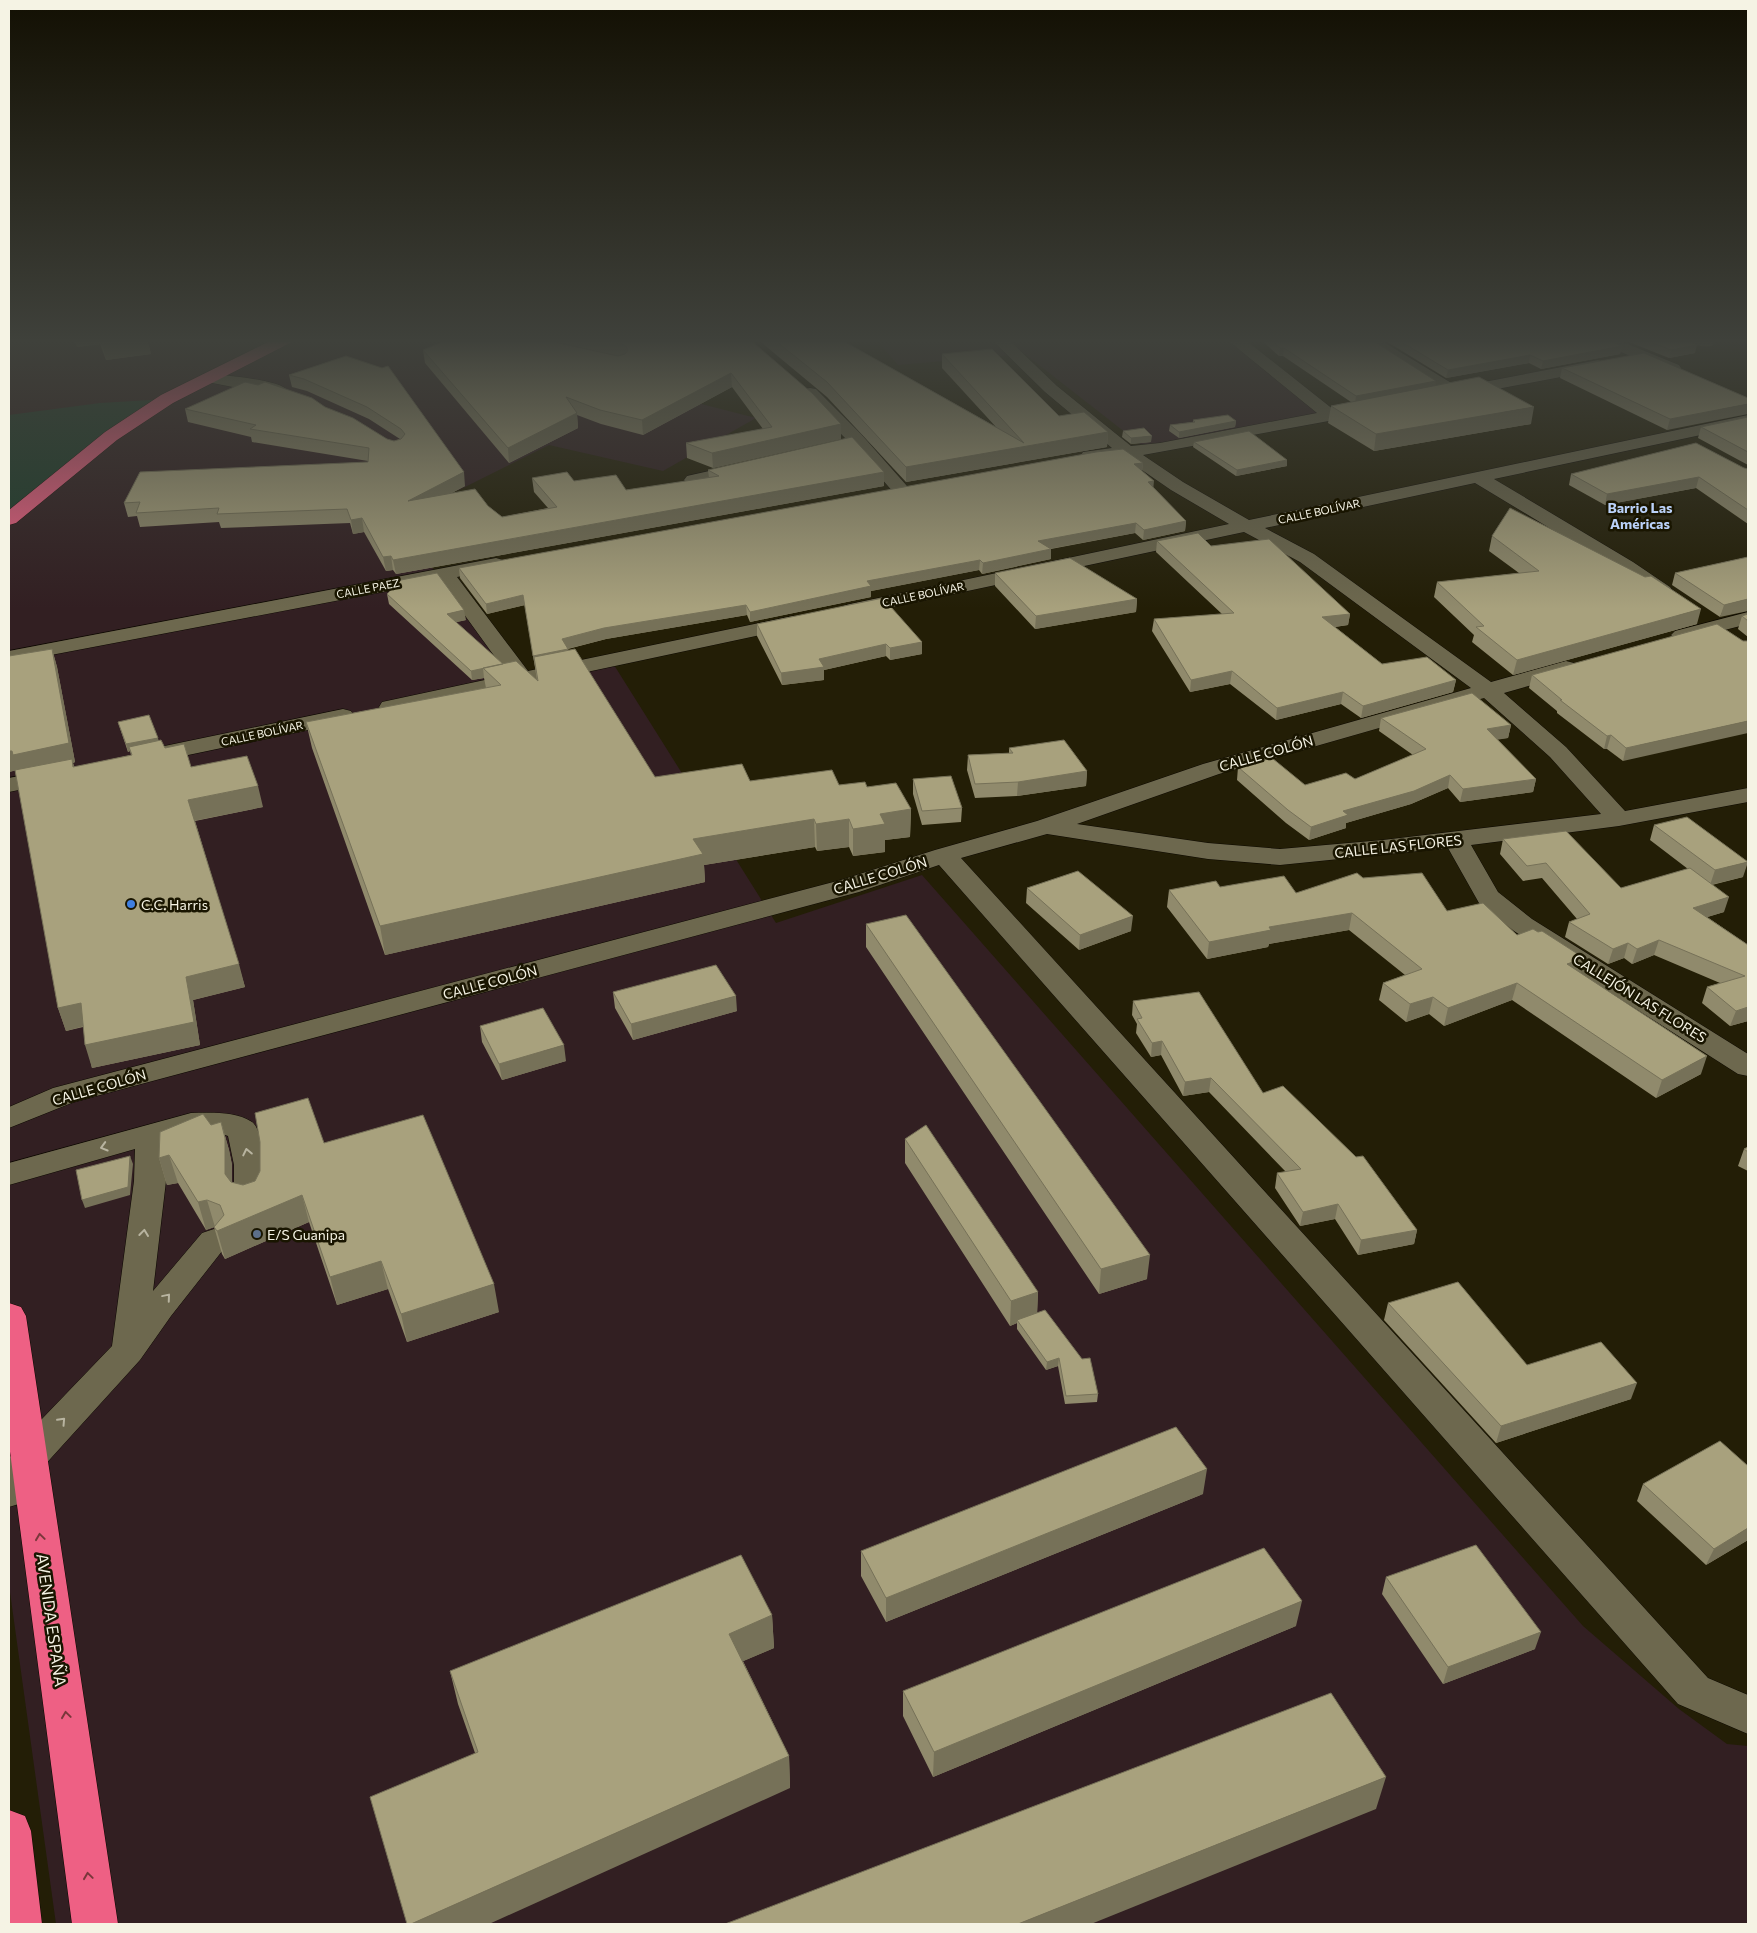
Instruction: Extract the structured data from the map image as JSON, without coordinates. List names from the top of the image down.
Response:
{
  "streets": {
    "highway": ["AVENIDA ESPAÑA"],
    "street": [
      "CALLE BOLÍVAR",
      "CALLE PAEZ",
      "CALLE COLÓN",
      "CALLE LAS FLORES",
      "CALLEJÓN LAS FLORES"
    ]
  },
  "crossings": [
    ["CALLE COLÓN", "CALLE LAS FLORES"],
    ["CALLE LAS FLORES", "CALLEJÓN LAS FLORES"]
  ],
  "one_way": ["AVENIDA ESPAÑA"],
  "districts": ["Barrio Las Américas"],
  "places": ["C.C. Harris", "E/S Guanipa"]
}
